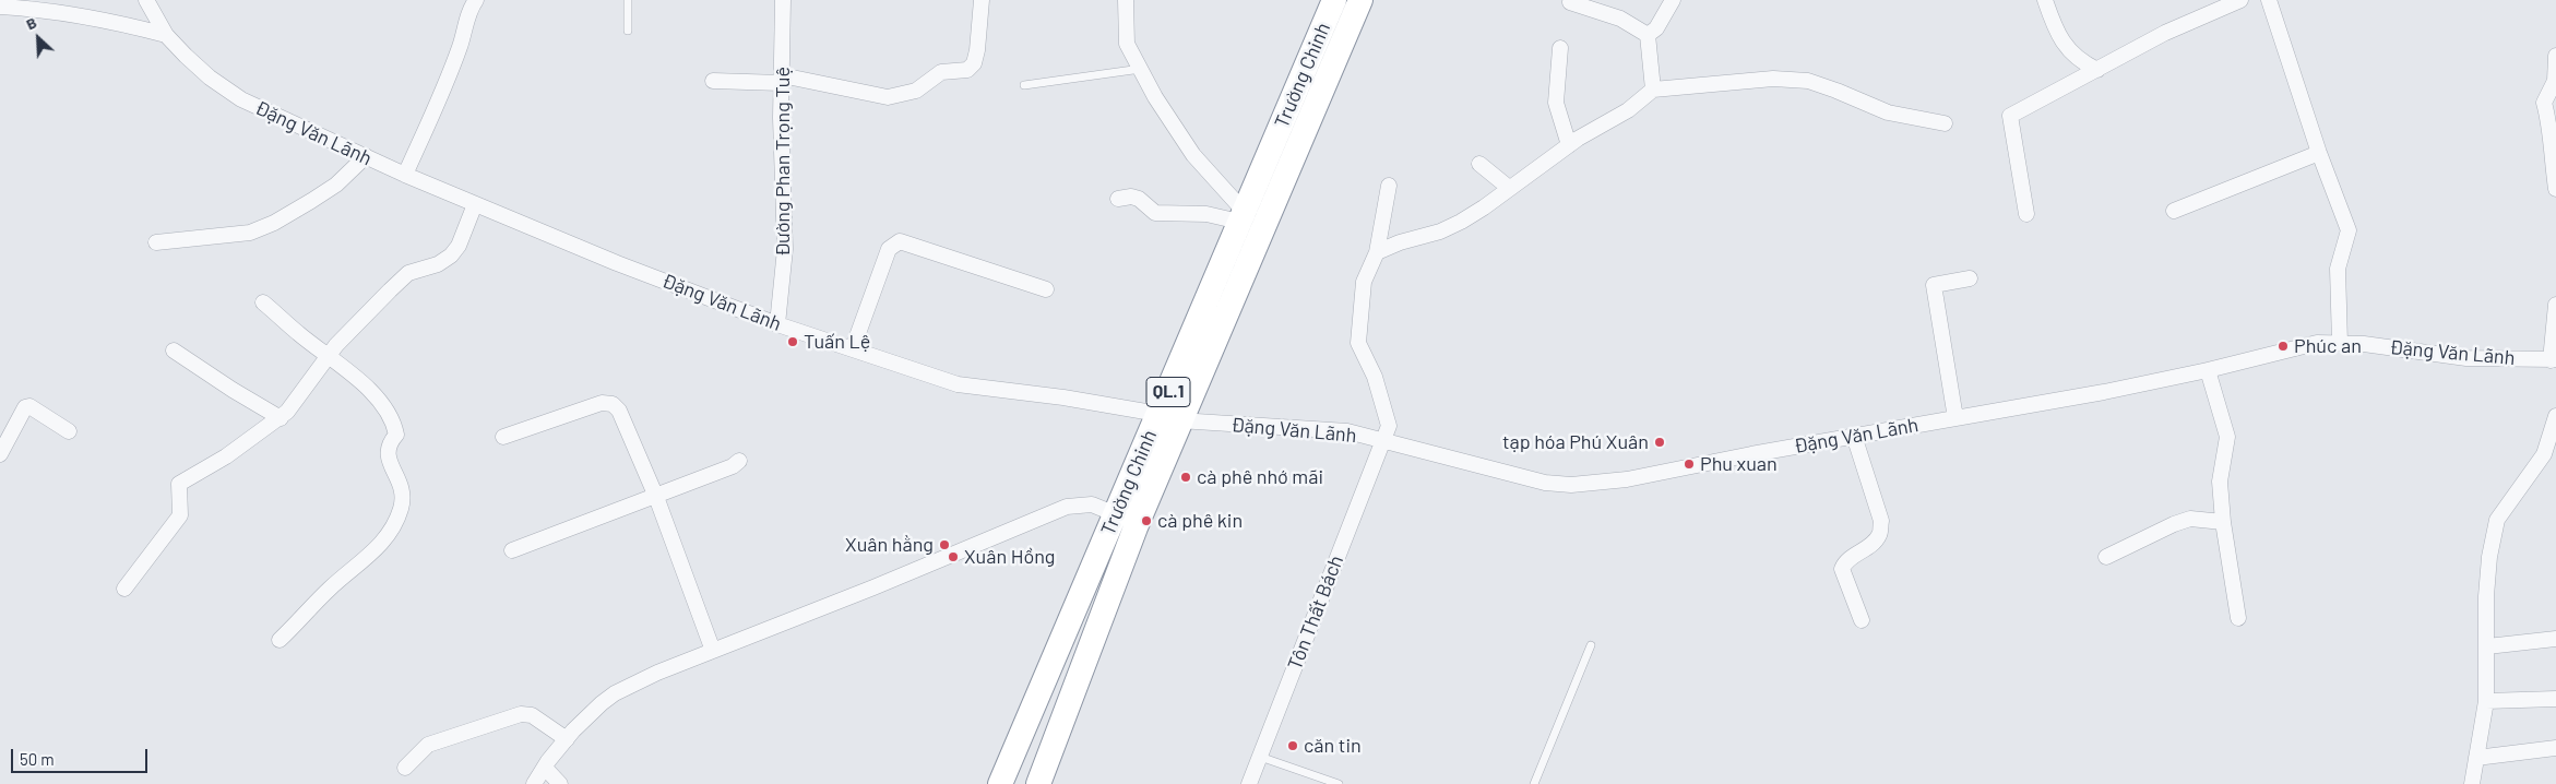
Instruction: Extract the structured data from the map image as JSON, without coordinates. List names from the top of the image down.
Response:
{
  "streets": {
    "highway": ["Trường Chinh", "QL.1"],
    "street": ["Đặng Văn Lãnh", "Đường Phan Trọng Tuệ", "Tôn Thất Bách"]
  },
  "crossings": [
    ["Trường Chinh", "Đặng Văn Lãnh"],
    ["Đặng Văn Lãnh", "Đường Phan Trọng Tuệ"],
    ["Đặng Văn Lãnh", "Tôn Thất Bách"]
  ],
  "places": [
    "Tuấn Lệ",
    "Phúc an",
    "tạp hóa Phú Xuân",
    "Phu xuan",
    "cà phê nhớ mãi",
    "cà phê kin",
    "Xuân hằng",
    "Xuân Hồng",
    "căn tin"
  ],
  "scale_bar": "50 m",
  "north": "top left"
}
